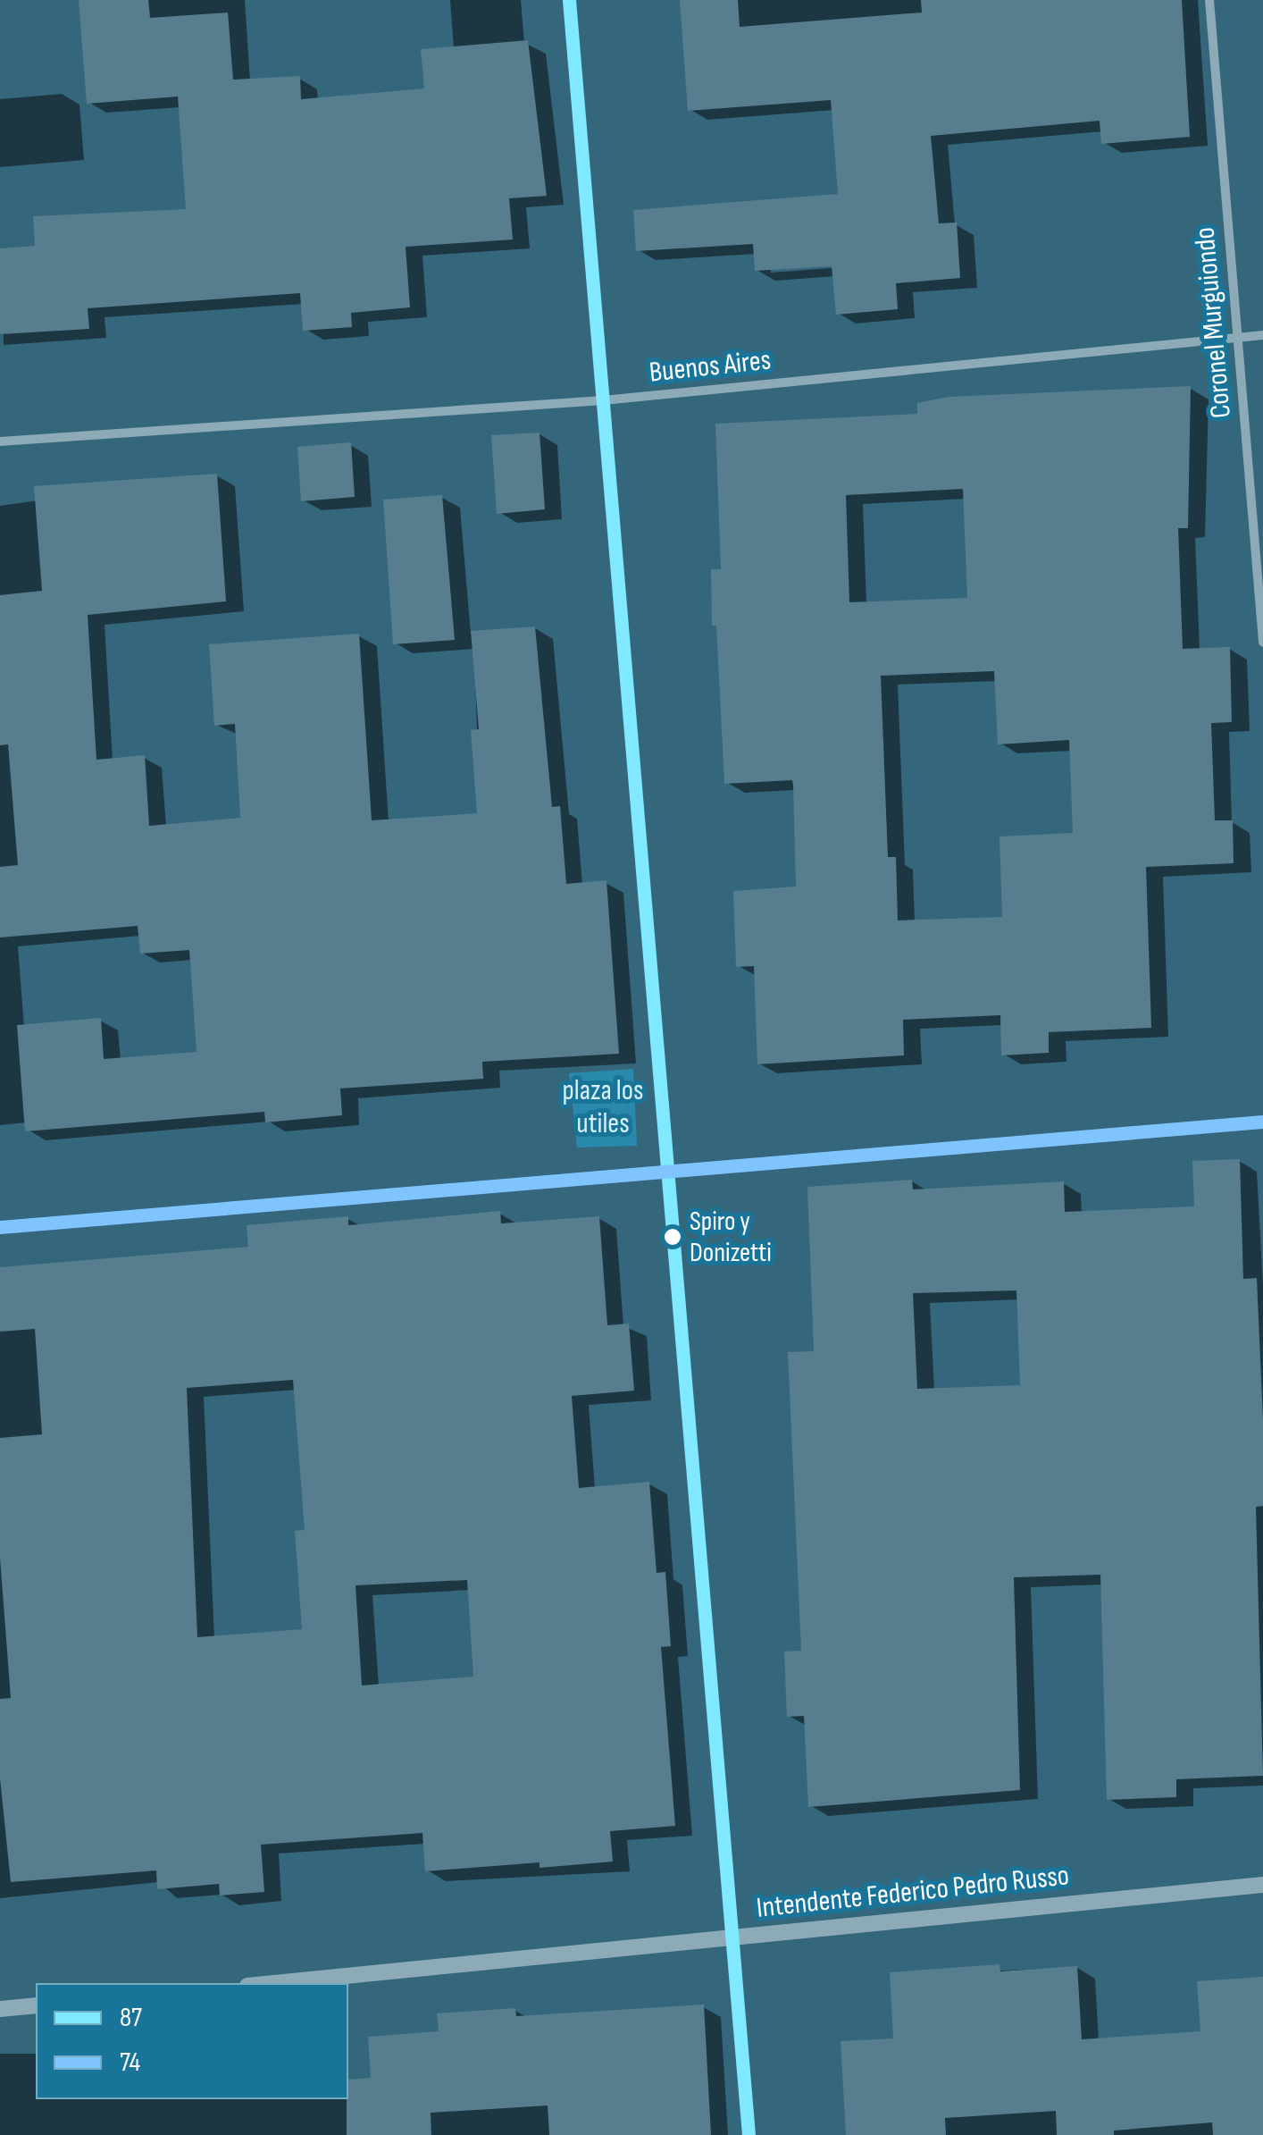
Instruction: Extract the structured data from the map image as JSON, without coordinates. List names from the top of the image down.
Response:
{
  "streets": {
    "street": ["Coronel Murguiondo", "Buenos Aires", "Intendente Federico Pedro Russo"]
  },
  "crossings": [
    ["Coronel Murguiondo", "Buenos Aires"]
  ],
  "parks": ["plaza los utiles"],
  "places": ["Spiro y Donizetti"],
  "lines": ["transit line 87", "transit line 74"],
  "legend": ["87", "74"]
}
